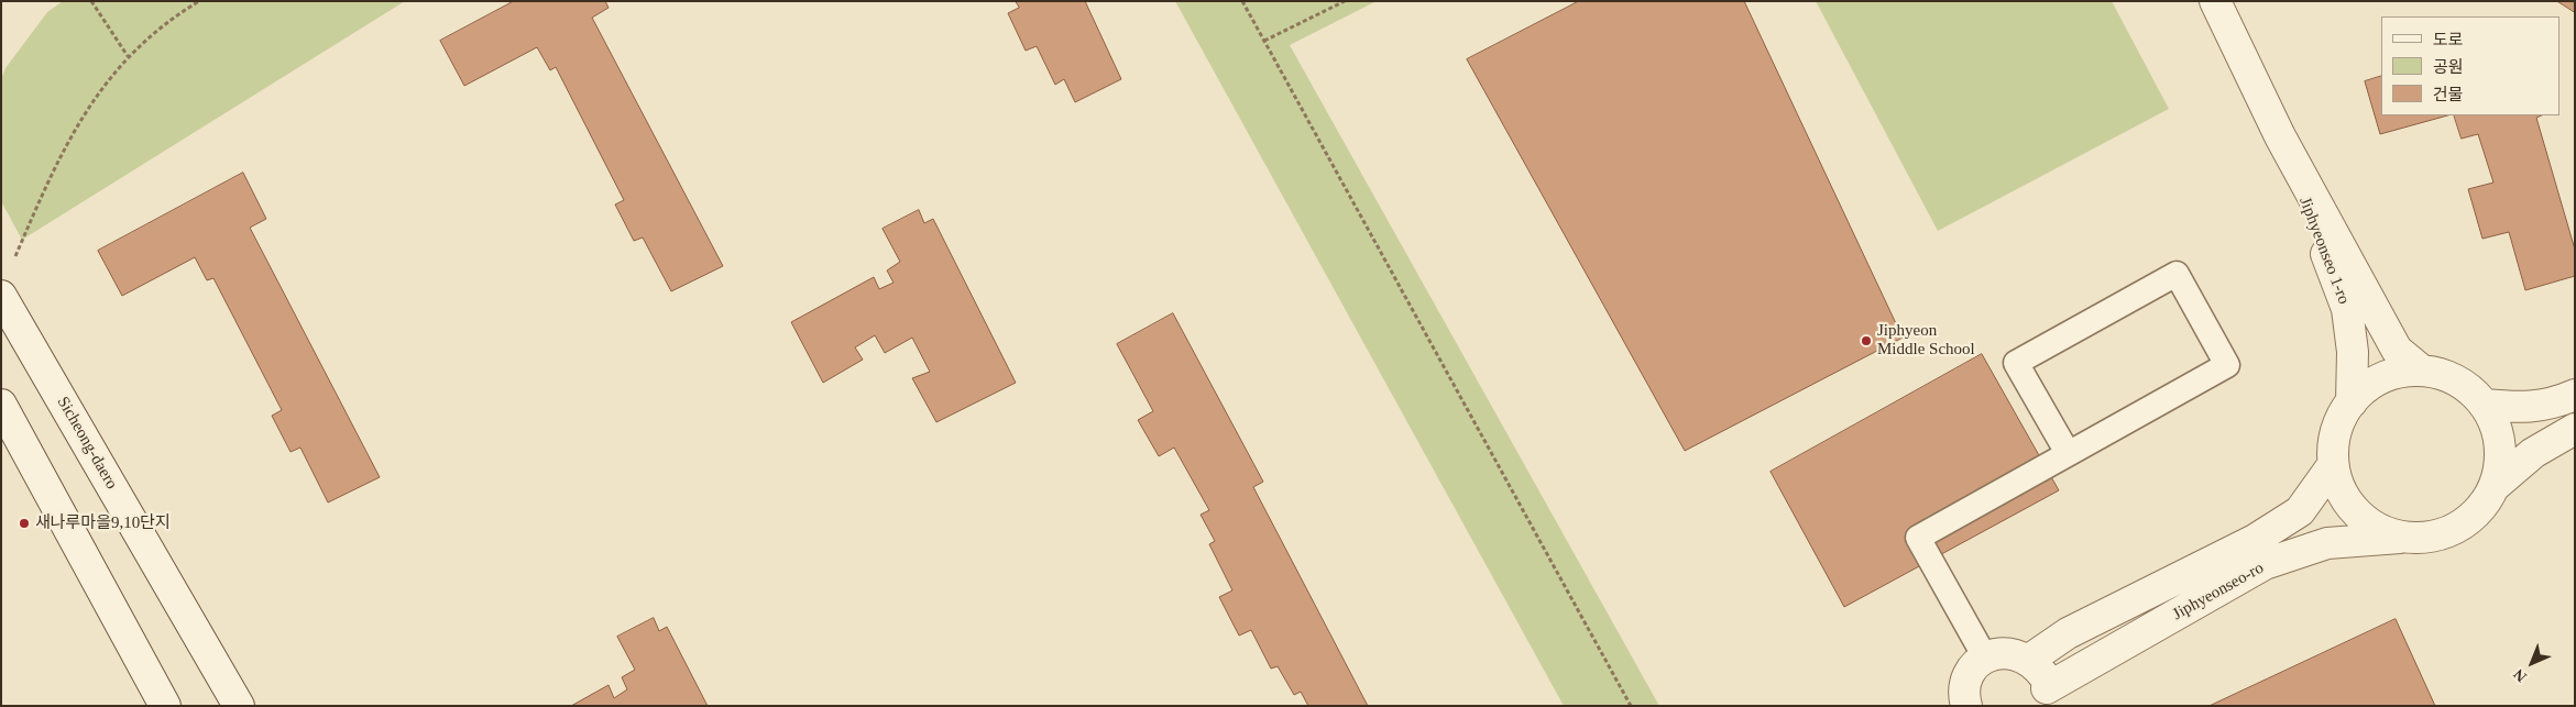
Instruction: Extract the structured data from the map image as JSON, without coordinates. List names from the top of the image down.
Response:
{
  "streets": {
    "street": ["Jiphyeonseo 1-ro", "Sicheong-daero", "Jiphyeonseo-ro"]
  },
  "crossings": [
    ["Jiphyeonseo 1-ro", "Jiphyeonseo-ro"]
  ],
  "places": ["Jiphyeon Middle School", "새나루마을9,10단지"],
  "legend": ["도로", "공원", "건물"],
  "north": "bottom left"
}
